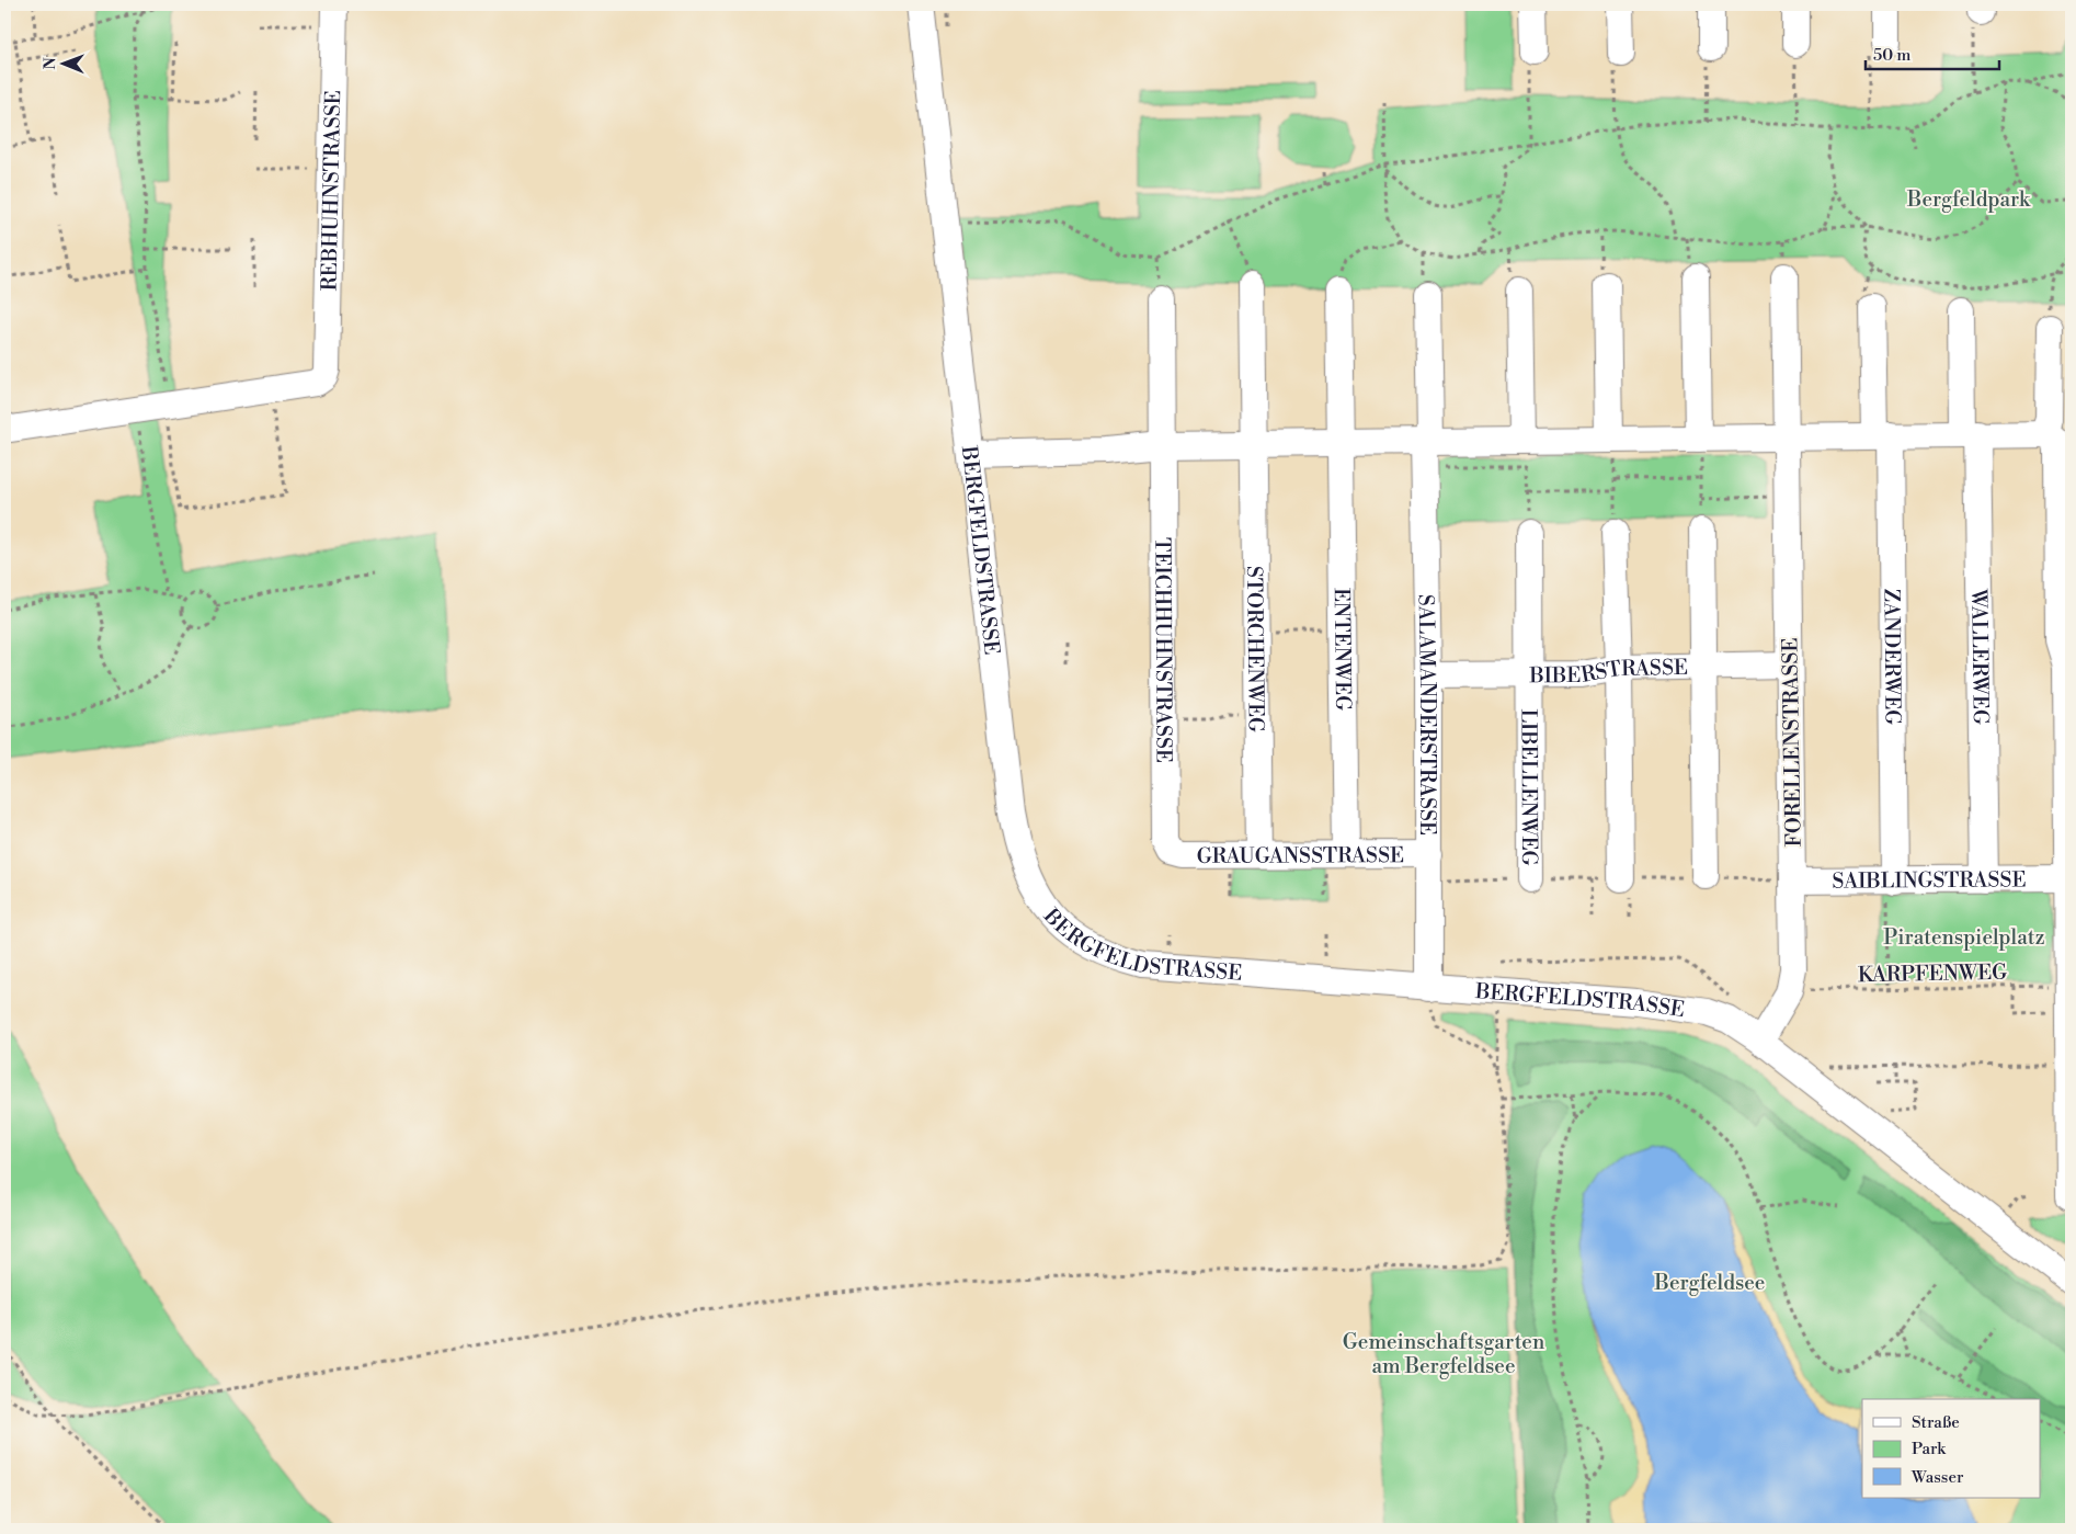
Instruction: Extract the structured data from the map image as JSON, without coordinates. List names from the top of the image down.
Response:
{
  "streets": {
    "street": [
      "REBHUHNSTRASSE",
      "BERGFELDSTRASSE",
      "ENTENWEG",
      "TEICHHUHNSTRASSE",
      "STORCHENWEG",
      "WALLERWEG",
      "ZANDERWEG",
      "BIBERSTRASSE",
      "SALAMANDERSTRASSE",
      "FORELLENSTRASSE",
      "LIBELLENWEG",
      "GRAUGANSSTRASSE",
      "SAIBLINGSTRASSE"
    ],
    "path": ["KARPFENWEG"]
  },
  "crossings": [
    ["BERGFELDSTRASSE", "SALAMANDERSTRASSE"],
    ["BERGFELDSTRASSE", "FORELLENSTRASSE"],
    ["ENTENWEG", "GRAUGANSSTRASSE"],
    ["TEICHHUHNSTRASSE", "GRAUGANSSTRASSE"],
    ["STORCHENWEG", "GRAUGANSSTRASSE"],
    ["WALLERWEG", "SAIBLINGSTRASSE"],
    ["ZANDERWEG", "SAIBLINGSTRASSE"],
    ["BIBERSTRASSE", "SALAMANDERSTRASSE"],
    ["BIBERSTRASSE", "FORELLENSTRASSE"],
    ["BIBERSTRASSE", "LIBELLENWEG"],
    ["SALAMANDERSTRASSE", "GRAUGANSSTRASSE"],
    ["FORELLENSTRASSE", "SAIBLINGSTRASSE"]
  ],
  "parks": [
    "Bergfeldpark",
    "Piratenspielplatz",
    "Bergfeldsee",
    "Gemeinschaftsgarten am Bergfeldsee"
  ],
  "legend": ["Straße", "Park", "Wasser"],
  "scale_bar": "50 m",
  "north": "left"
}
